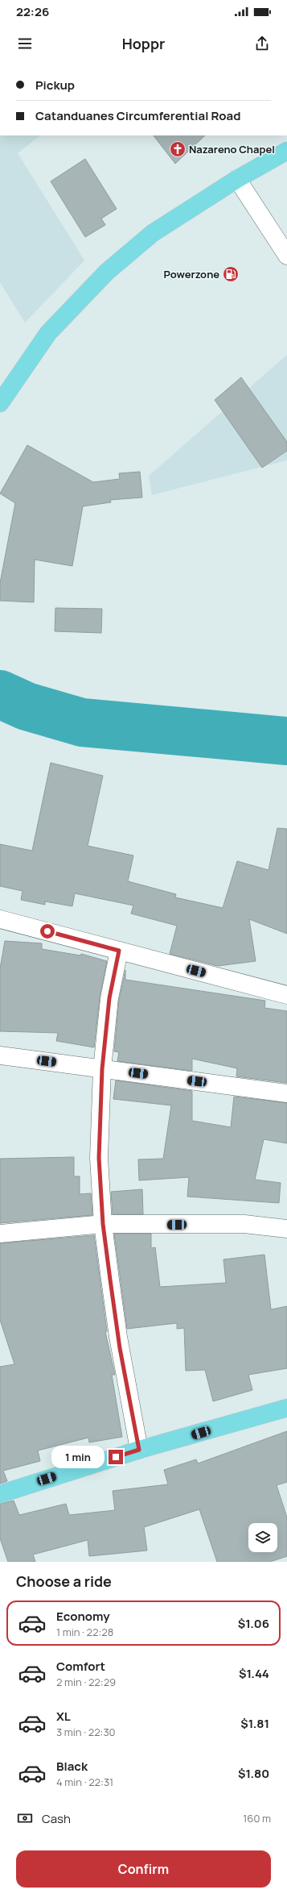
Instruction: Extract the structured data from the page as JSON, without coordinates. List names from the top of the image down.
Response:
{
  "places": {
    "church": ["Nazareno Chapel"],
    "fuel station": ["Powerzone"]
  },
  "page": {
    "status": "22:26",
    "header": "Hoppr",
    "banner": ["Pickup", "Catanduanes Circumferential Road"],
    "bubble": "1 min",
    "heading": "Choose a ride",
    "list": [
      {
        "name": "Economy",
        "note": "1 min · 22:28",
        "value": "$1.06"
      },
      {
        "name": "Comfort",
        "note": "2 min · 22:29",
        "value": "$1.44"
      },
      {
        "name": "XL",
        "note": "3 min · 22:30",
        "value": "$1.81"
      },
      {
        "name": "Black",
        "note": "4 min · 22:31",
        "value": "$1.80"
      }
    ],
    "pay": ["Cash", "160 m"],
    "buttons": "Confirm"
  }
}
